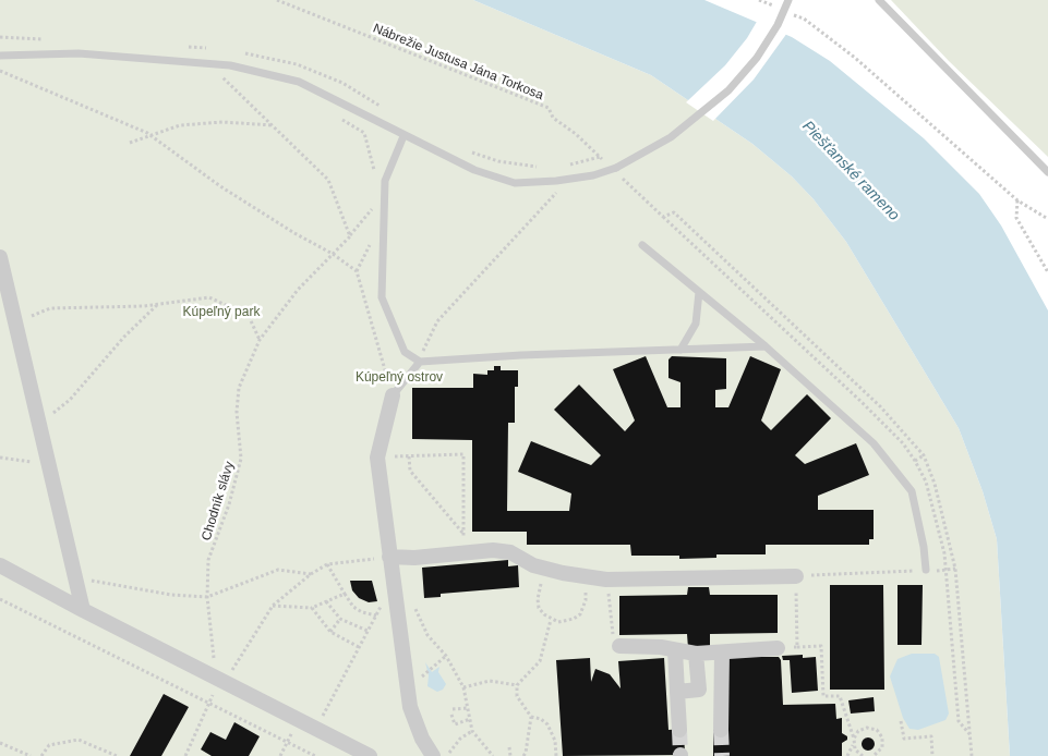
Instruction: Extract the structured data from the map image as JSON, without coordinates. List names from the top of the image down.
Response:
{
  "streets": {
    "path": ["Nábrežie Justusa Jána Torkosa", "Chodník slávy"]
  },
  "water": ["Piešťanské rameno"],
  "parks": ["Kúpeľný park", "Kúpeľný ostrov"]
}
